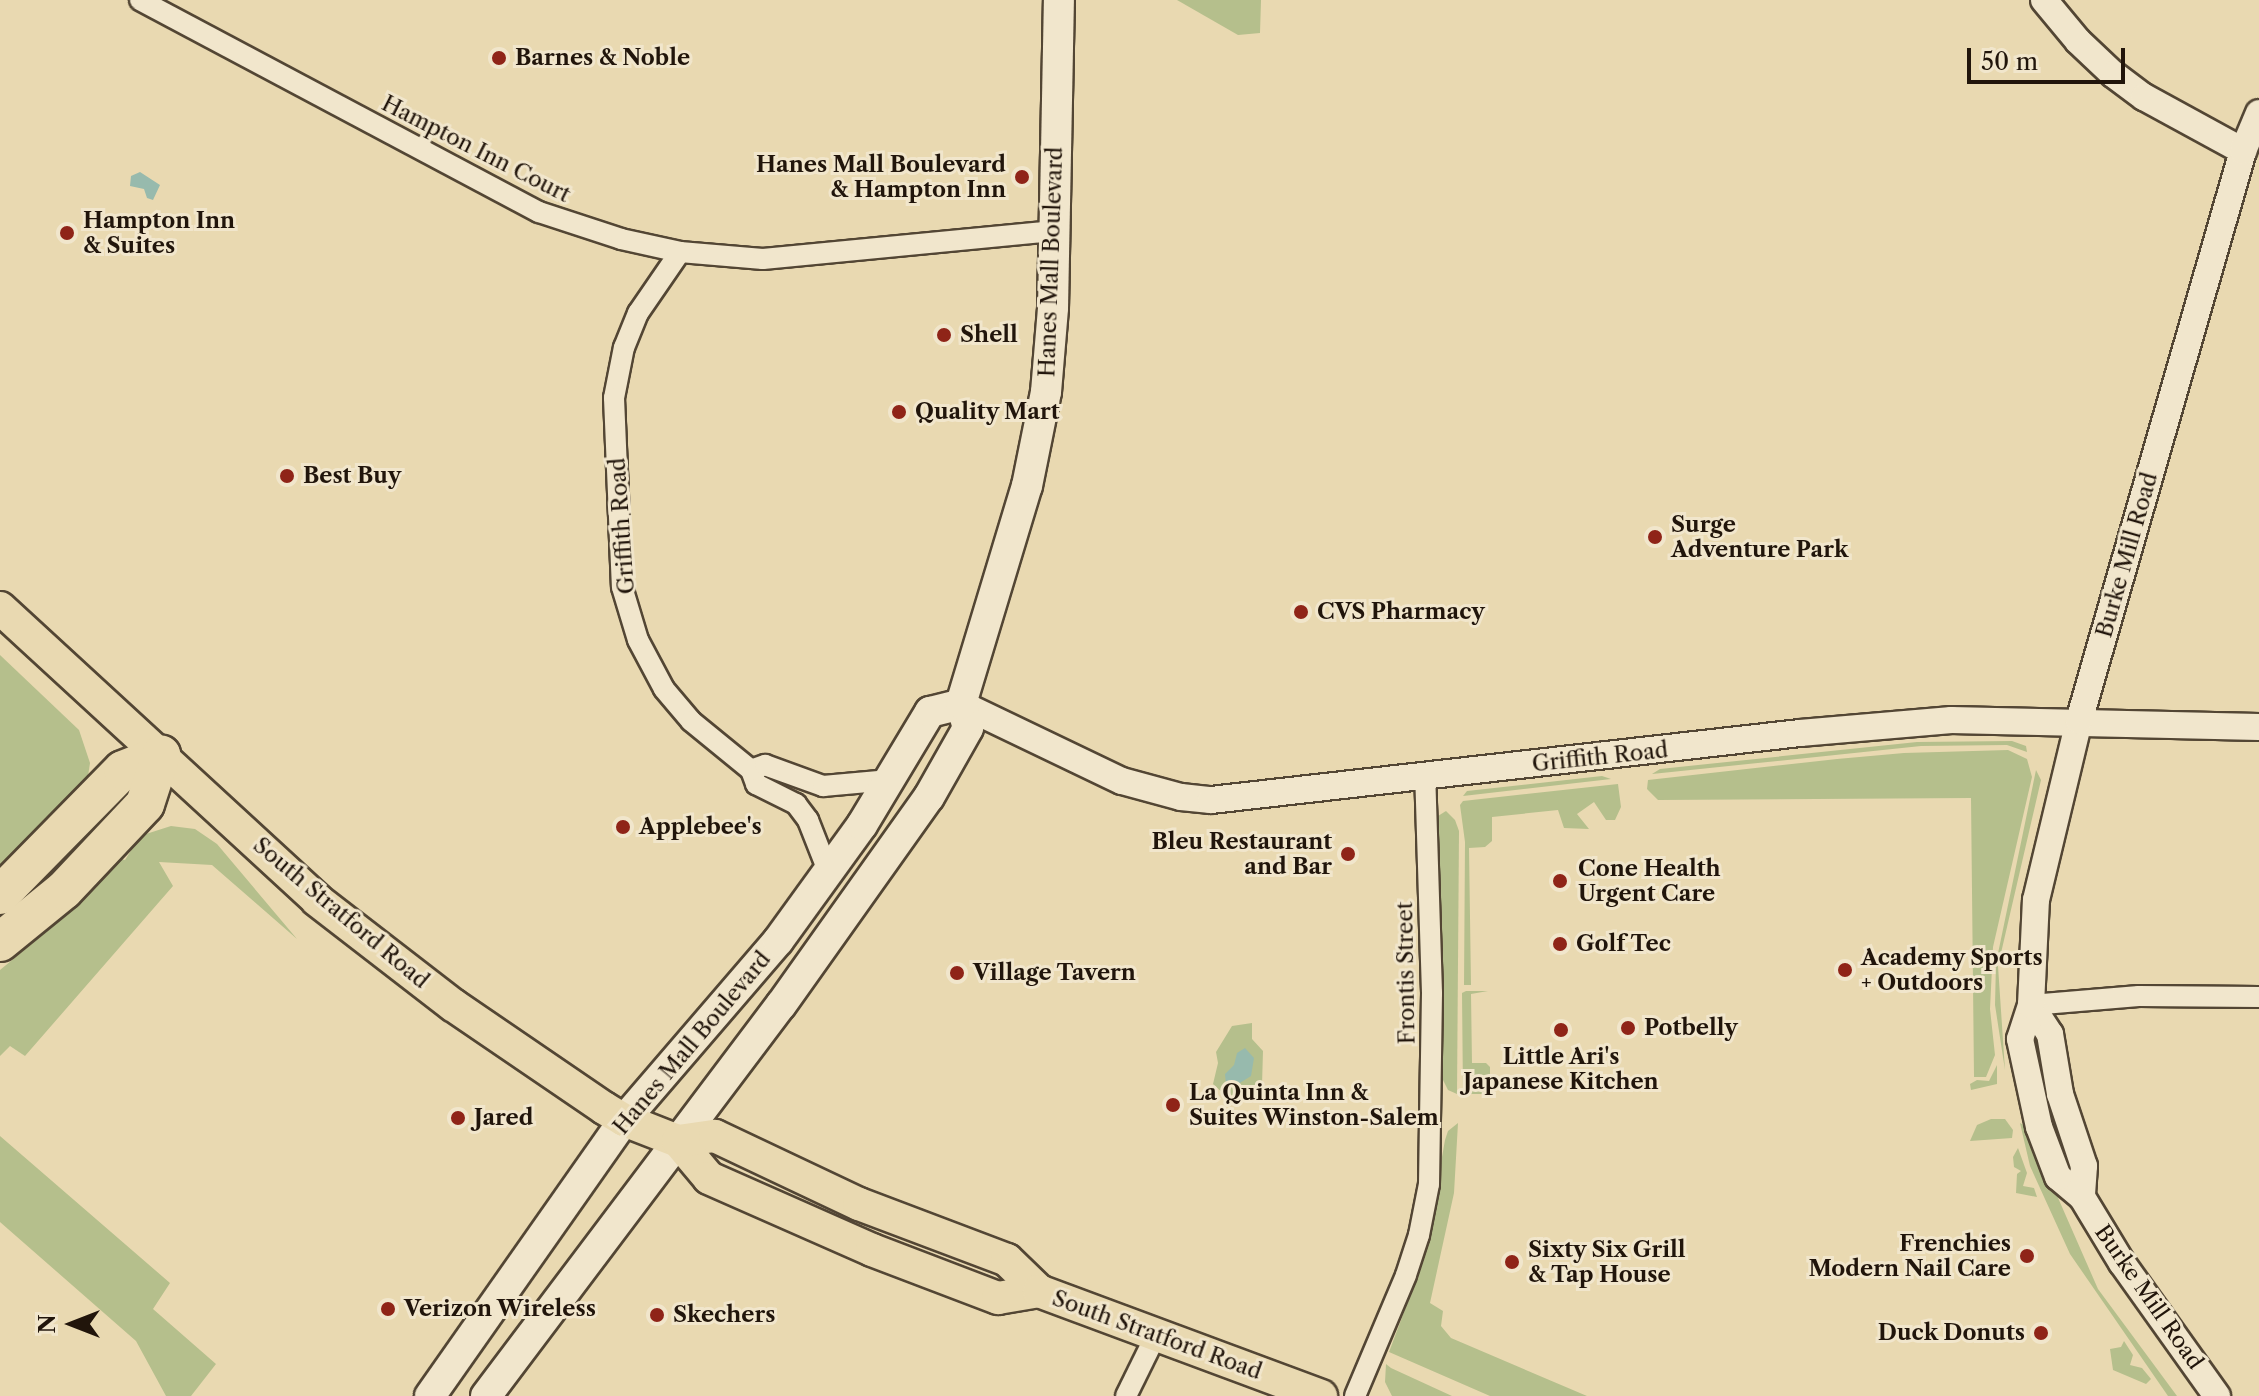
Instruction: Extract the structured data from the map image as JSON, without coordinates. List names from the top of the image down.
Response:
{
  "streets": {
    "main road": ["Hanes Mall Boulevard", "South Stratford Road"],
    "street": [
      "Hampton Inn Court",
      "Griffith Road",
      "Burke Mill Road",
      "Frontis Street"
    ]
  },
  "crossings": [
    ["Hampton Inn Court", "Hanes Mall Boulevard"],
    ["Hampton Inn Court", "Griffith Road"],
    ["Hanes Mall Boulevard", "Griffith Road"],
    ["Hanes Mall Boulevard", "South Stratford Road"],
    ["Griffith Road", "Burke Mill Road"],
    ["Griffith Road", "Frontis Street"]
  ],
  "places": [
    "Barnes & Noble",
    "Hanes Mall Boulevard & Hampton Inn",
    "Hampton Inn & Suites",
    "Shell",
    "Quality Mart",
    "Best Buy",
    "Surge Adventure Park",
    "CVS Pharmacy",
    "Applebee's",
    "Bleu Restaurant and Bar",
    "Cone Health Urgent Care",
    "Golf Tec",
    "Academy Sports + Outdoors",
    "Village Tavern",
    "Potbelly",
    "Little Ari's Japanese Kitchen",
    "La Quinta Inn & Suites Winston-Salem",
    "Jared",
    "Frenchies Modern Nail Care",
    "Sixty Six Grill & Tap House",
    "Verizon Wireless",
    "Skechers",
    "Duck Donuts"
  ],
  "scale_bar": "50 m",
  "north": "left"
}
